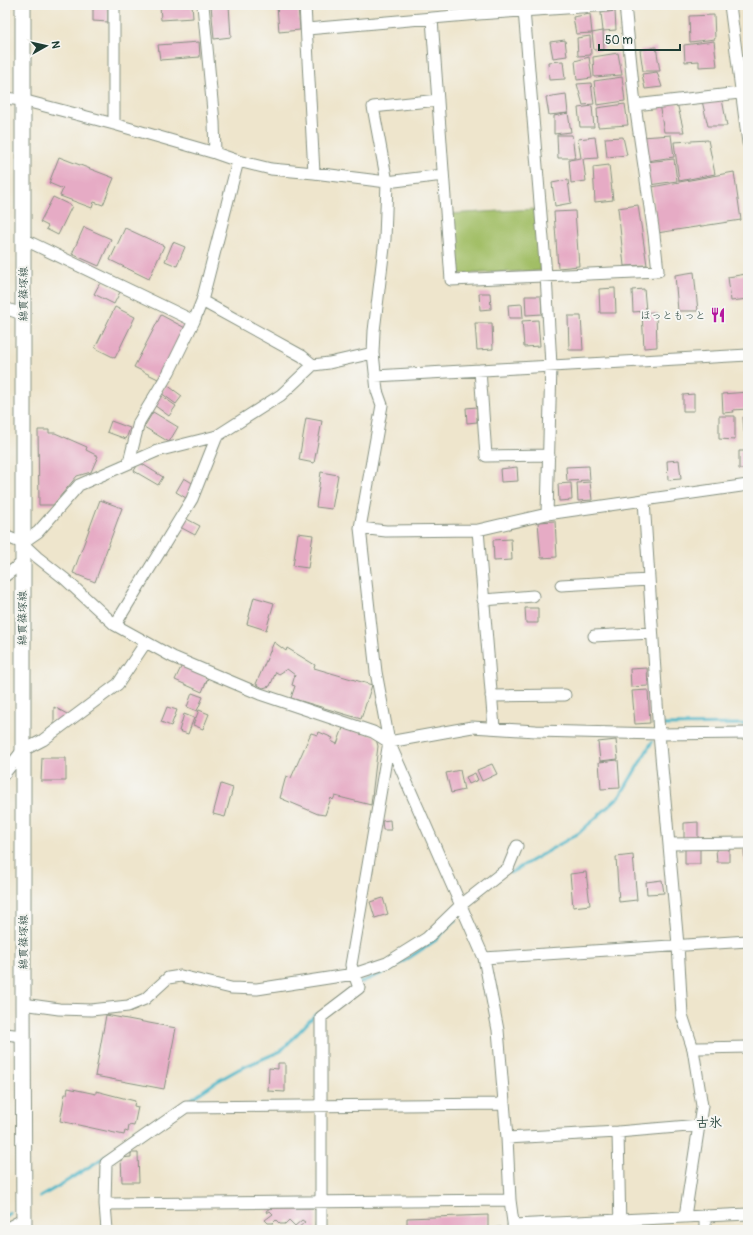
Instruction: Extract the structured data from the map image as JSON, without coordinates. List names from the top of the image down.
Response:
{
  "streets": {
    "main road": ["綿貫篠塚線"]
  },
  "districts": ["古氷"],
  "places": {
    "restaurant": ["ほっともっと"]
  },
  "scale_bar": "50 m",
  "north": "right"
}
